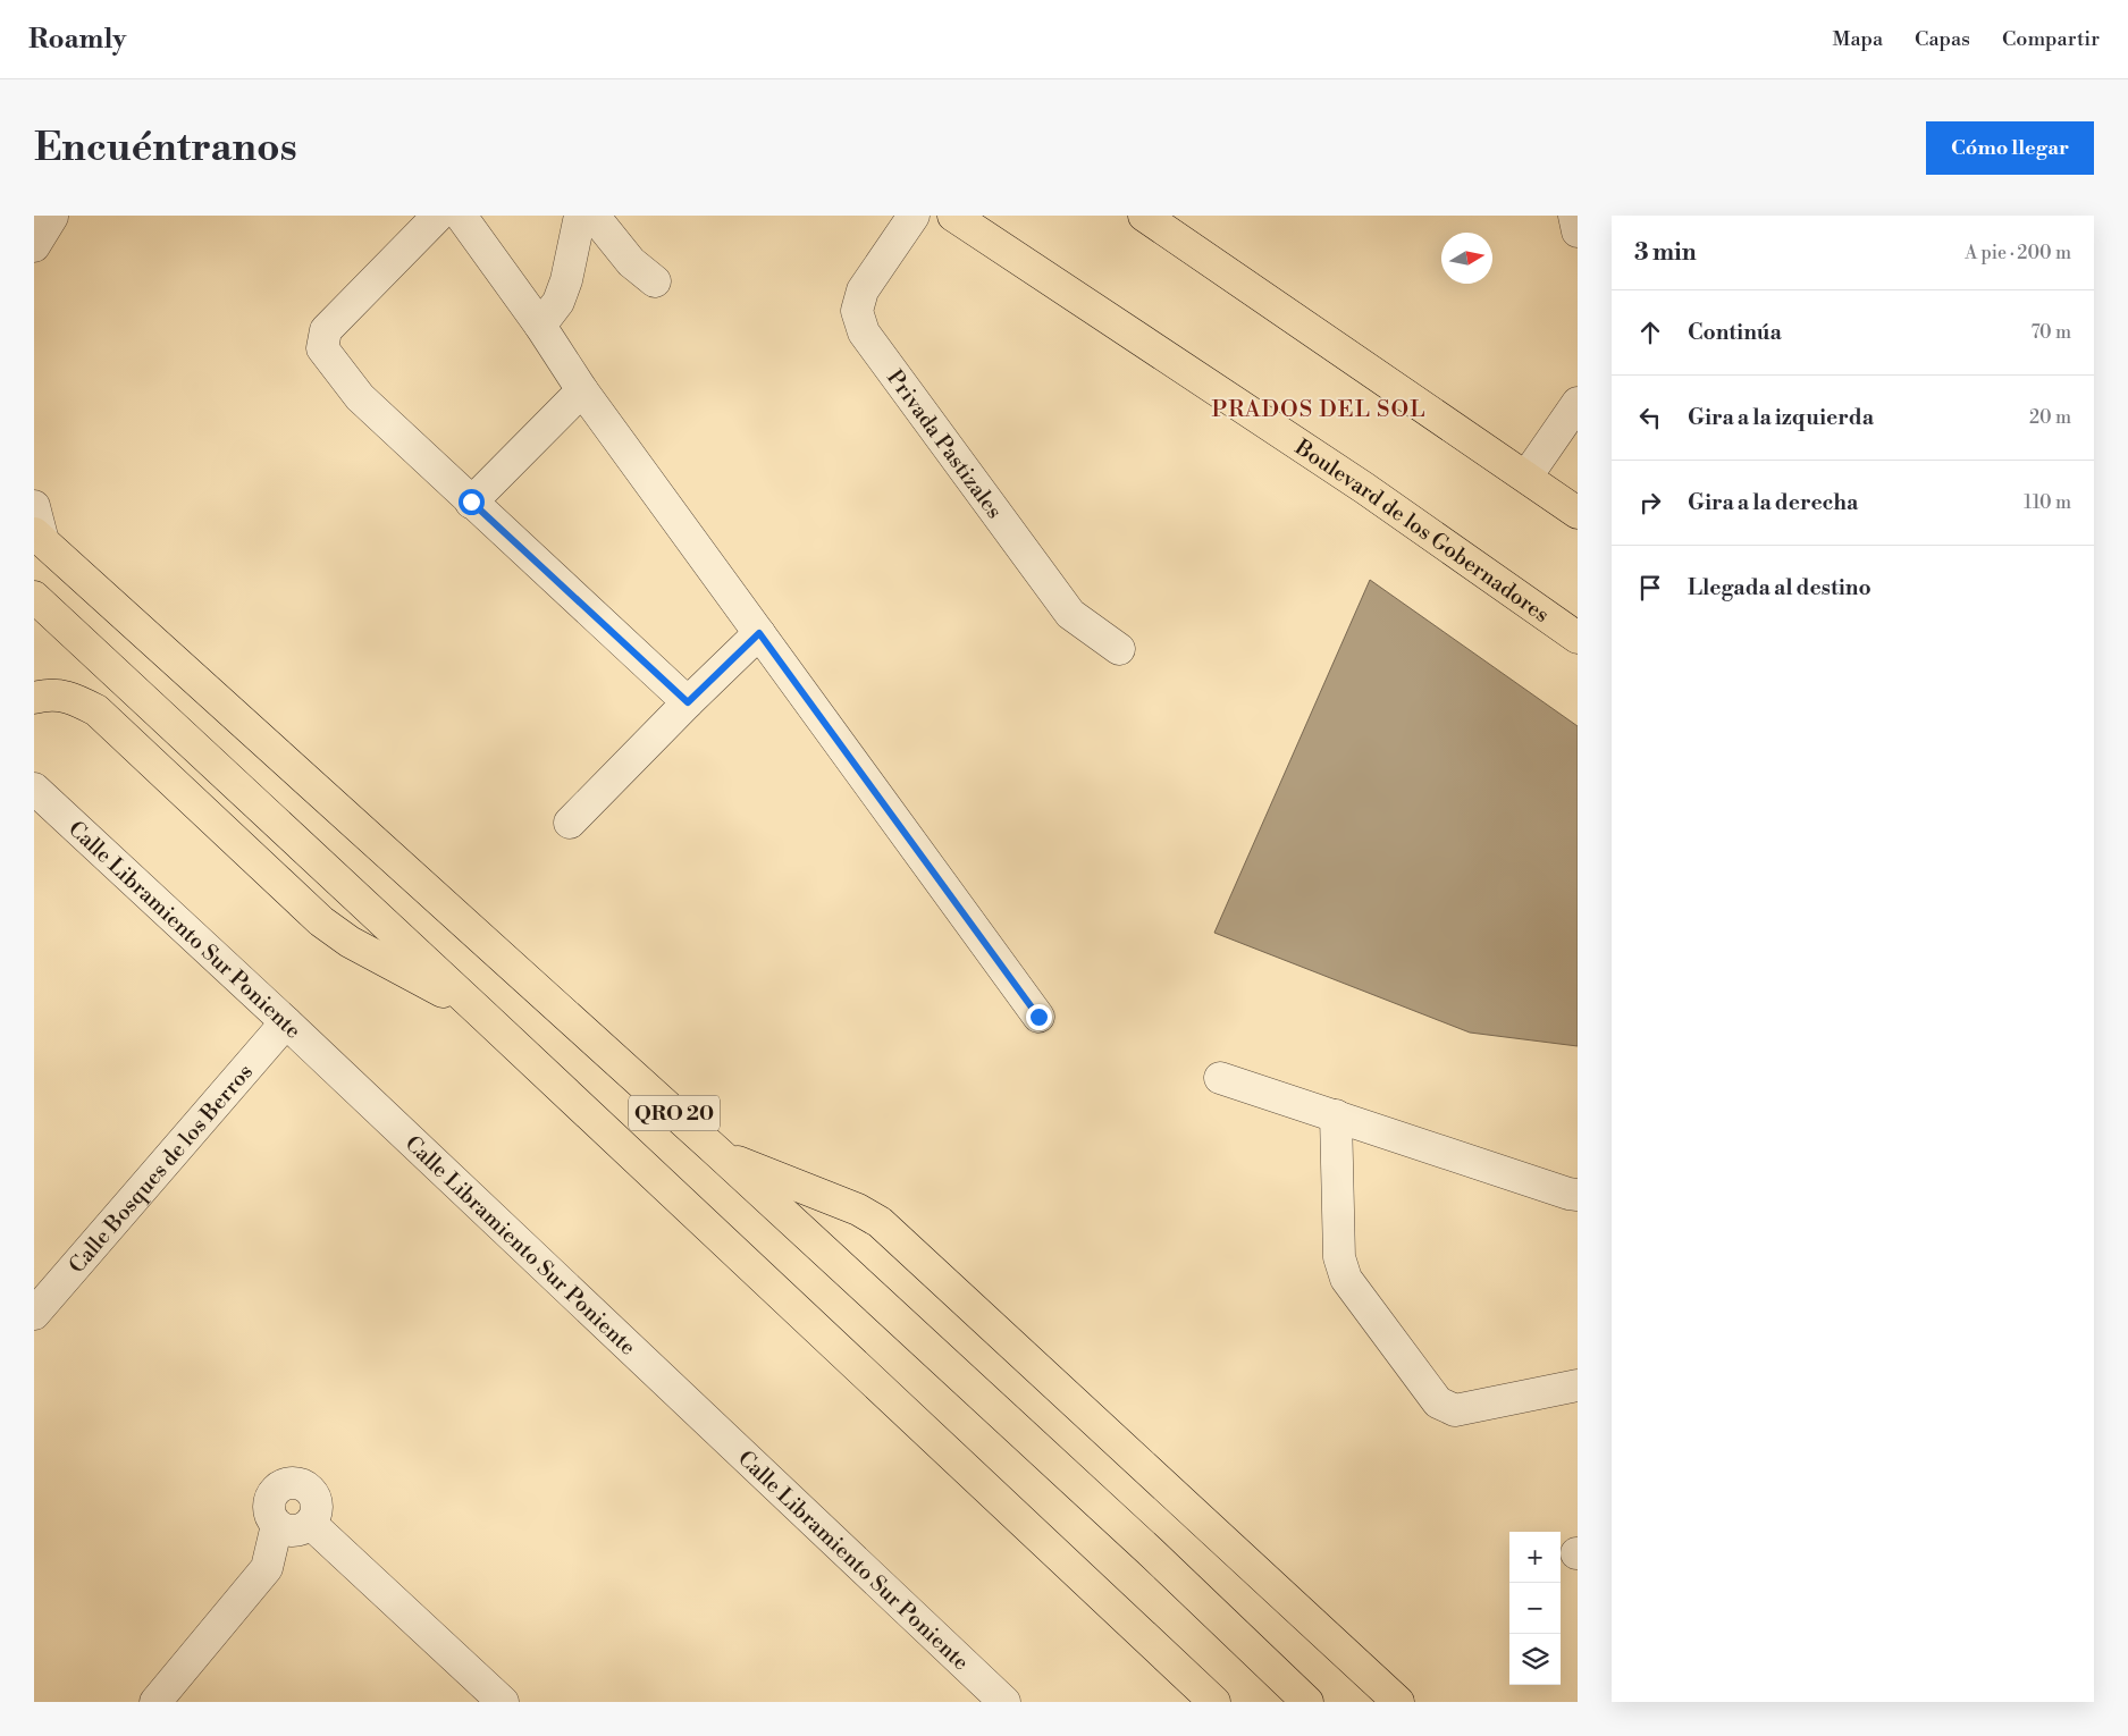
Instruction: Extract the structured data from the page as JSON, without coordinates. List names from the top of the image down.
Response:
{
  "streets": {
    "main road": ["Boulevard de los Gobernadores", "QRO 20"],
    "street": ["Privada Pastizales", "Calle Libramiento Sur Poniente", "Calle Bosques de los Berros"]
  },
  "crossings": [
    ["Calle Libramiento Sur Poniente", "Calle Bosques de los Berros"]
  ],
  "districts": ["PRADOS DEL SOL"],
  "north": "right",
  "page": {
    "header": "Roamly",
    "nav": ["Mapa", "Capas", "Compartir"],
    "buttons": "Cómo llegar",
    "title": "Encuéntranos",
    "heading": ["3 min", "A pie · 200 m"],
    "list": [
      ["Continúa", "70 m"],
      ["Gira a la izquierda", "20 m"],
      ["Gira a la derecha", "110 m"],
      "Llegada al destino"
    ],
    "map_buttons": ["+", "−"]
  }
}
